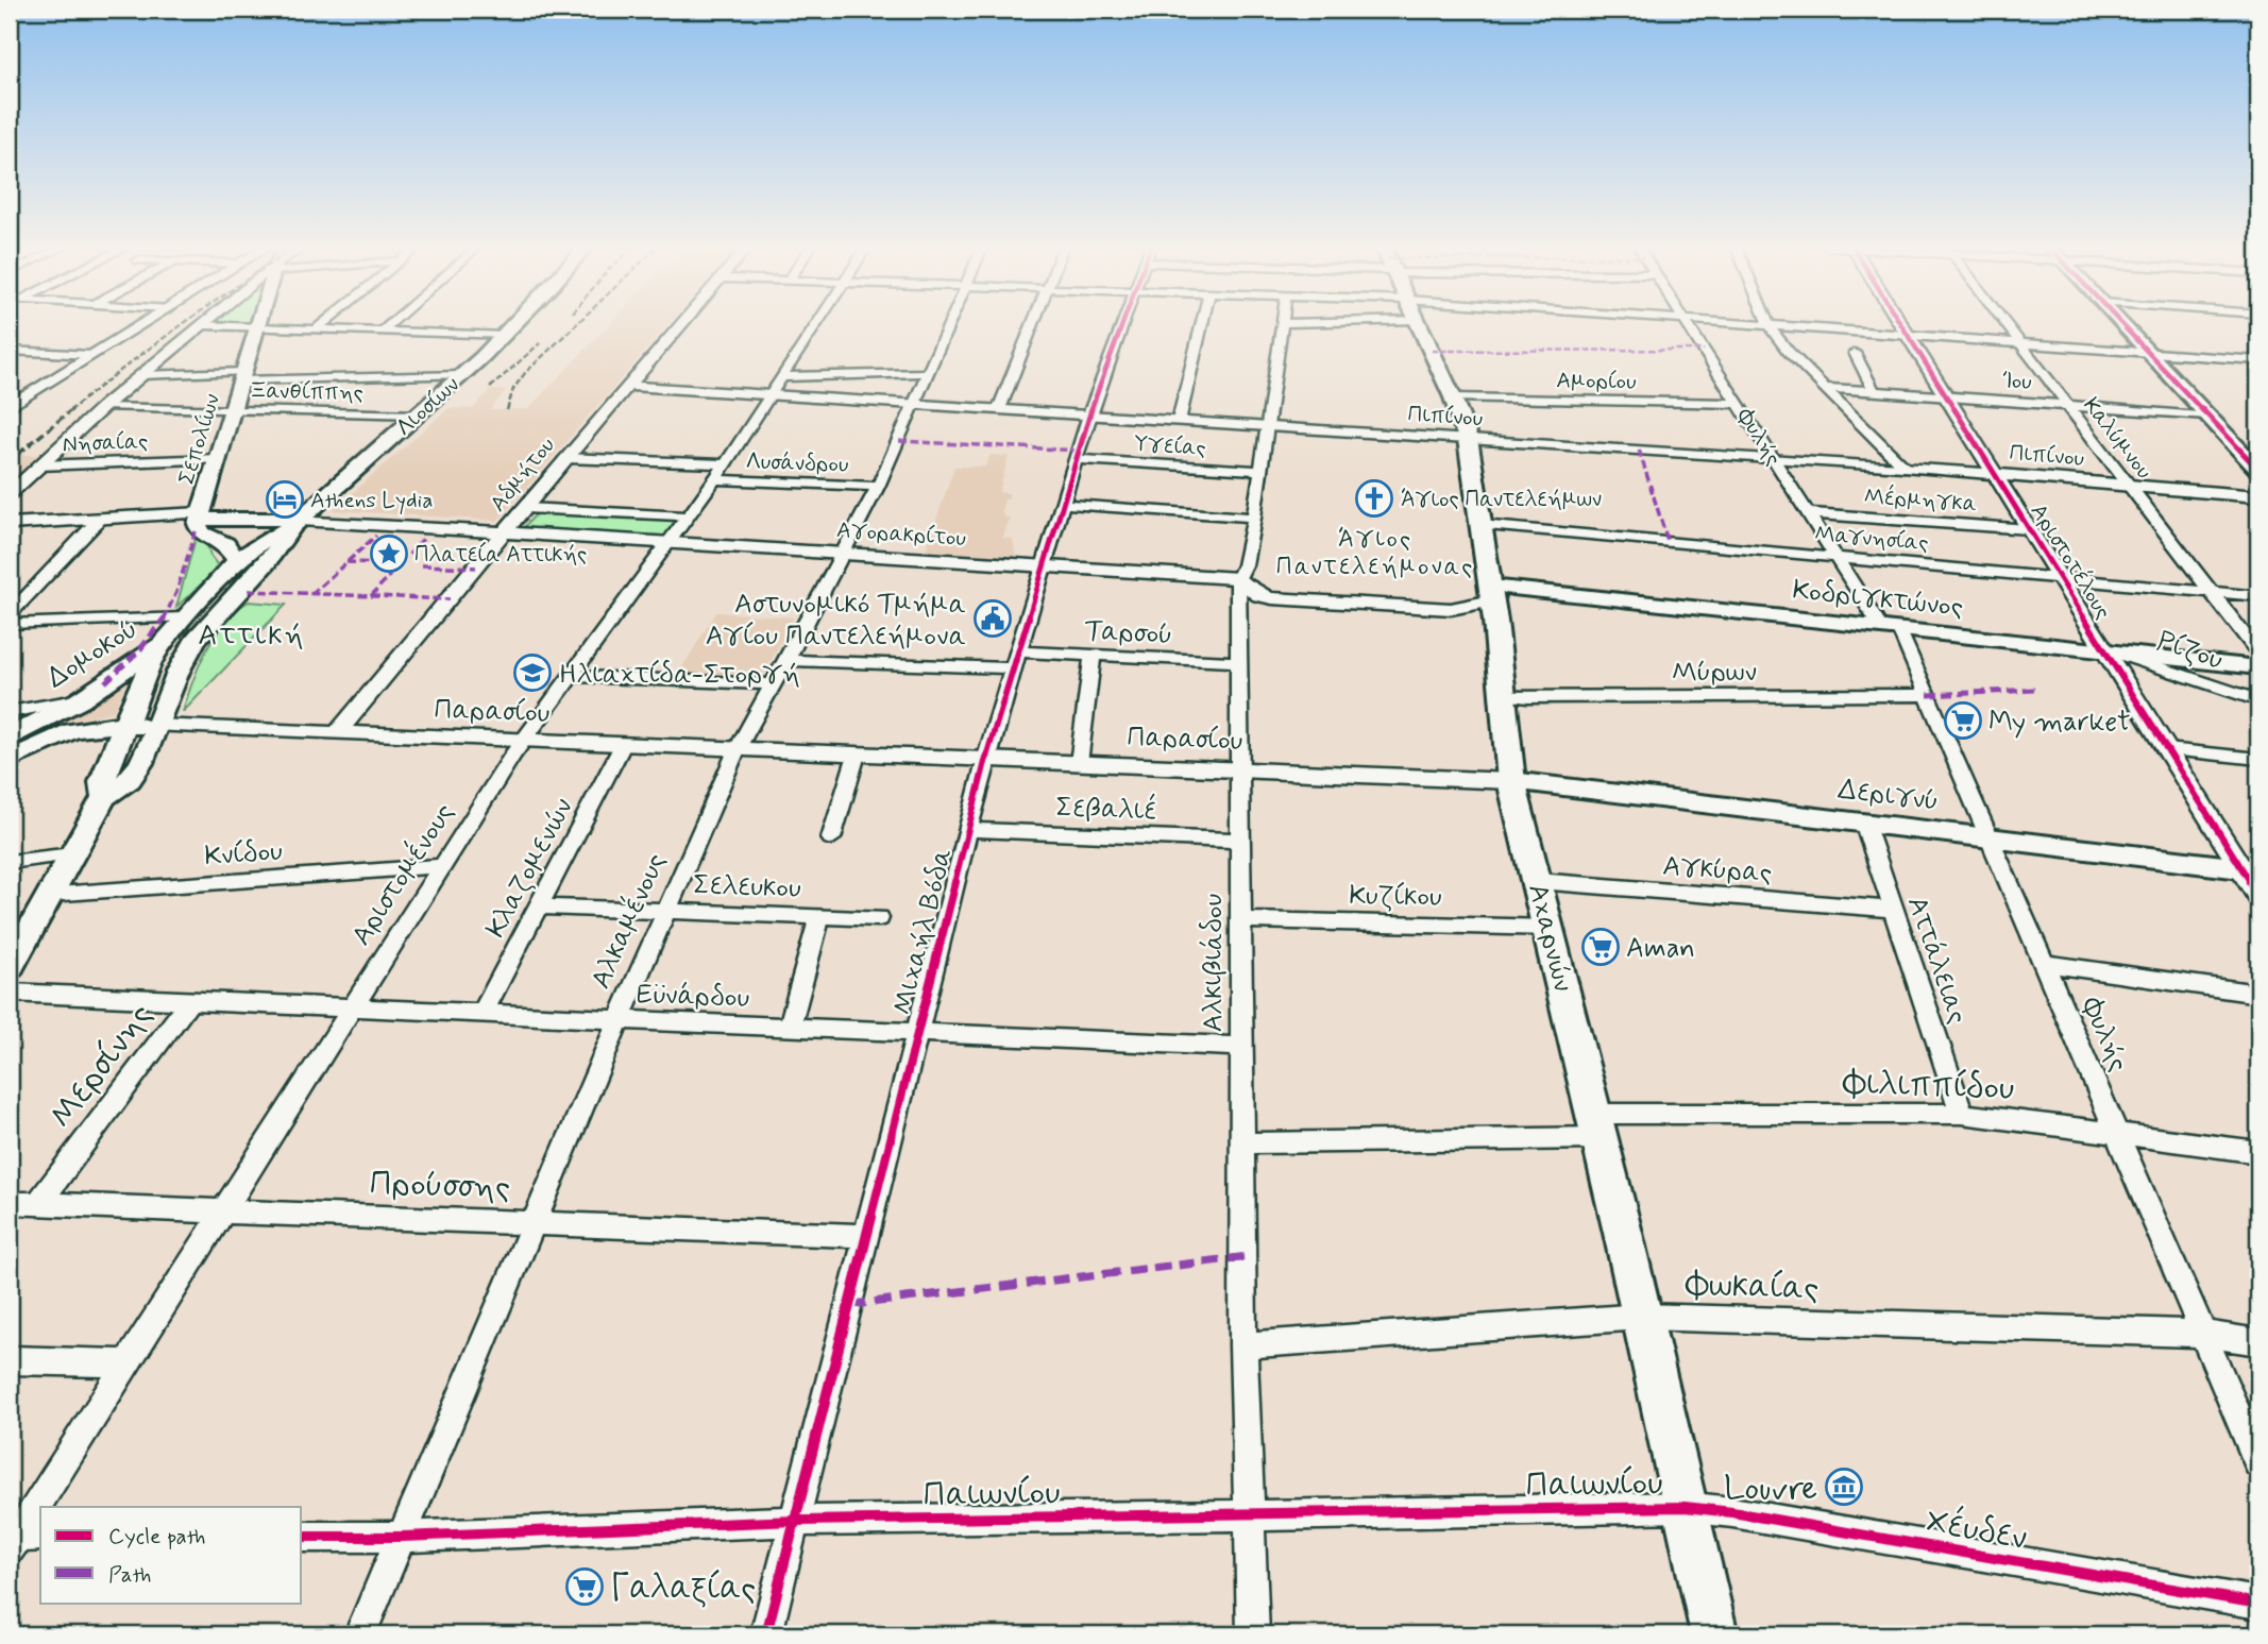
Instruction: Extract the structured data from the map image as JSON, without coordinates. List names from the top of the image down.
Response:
{
  "streets": {
    "main road": [
      "Λιοσίων",
      "Σεπολίων",
      "Κοδριγκτώνος",
      "Δομοκού",
      "Παρασίου",
      "Δεριγνύ",
      "Αχαρνών"
    ],
    "street": [
      "Αμορίου",
      "Ίου",
      "Ξανθίππης",
      "Πιπίνου",
      "Φυλής",
      "Καλύμνου",
      "Νησαίας",
      "Υγείας",
      "Λυσάνδρου",
      "Αδμήτου",
      "Μέρμηγκα",
      "Αγορακρίτου",
      "Μαγνησίας",
      "Αριστοτέλους",
      "Ταρσού",
      "Ρίζου",
      "Μύρων",
      "Σεβαλιέ",
      "Κνίδου",
      "Κλαζομενών",
      "Αγκύρας",
      "Αριστομένους",
      "Σελευκου",
      "Κυζίκου",
      "Αλκαμένους",
      "Μιχαήλ Βόδα",
      "Αττάλειας",
      "Αλκιβιάδου",
      "Εϋνάρδου",
      "Μερσίνης",
      "Φιλιππίδου",
      "Προύσσης",
      "Φωκαίας",
      "Παιωνίου",
      "Χέυδεν"
    ]
  },
  "crossings": [
    ["Αμορίου", "Φυλής"],
    ["Αμορίου", "Αχαρνών"],
    ["Ίου", "Καλύμνου"],
    ["Ίου", "Αριστοτέλους"],
    ["Ξανθίππης", "Λιοσίων"],
    ["Ξανθίππης", "Σεπολίων"],
    ["Λιοσίων", "Σεπολίων"],
    ["Λιοσίων", "Αγορακρίτου"],
    ["Λιοσίων", "Δομοκού"],
    ["Λιοσίων", "Παρασίου"],
    ["Λιοσίων", "Κνίδου"],
    ["Πιπίνου", "Φυλής"],
    ["Πιπίνου", "Καλύμνου"],
    ["Πιπίνου", "Αδμήτου"],
    ["Πιπίνου", "Αριστοτέλους"],
    ["Πιπίνου", "Αριστομένους"],
    ["Πιπίνου", "Αλκαμένους"],
    ["Πιπίνου", "Μιχαήλ Βόδα"],
    ["Πιπίνου", "Αχαρνών"],
    ["Πιπίνου", "Αλκιβιάδου"],
    ["Φυλής", "Μέρμηγκα"],
    ["Φυλής", "Μαγνησίας"],
    ["Φυλής", "Κοδριγκτώνος"],
    ["Φυλής", "Μύρων"],
    ["Φυλής", "Δεριγνύ"],
    ["Φυλής", "Φιλιππίδου"],
    ["Φυλής", "Φωκαίας"],
    ["Καλύμνου", "Μαγνησίας"],
    ["Σεπολίων", "Νησαίας"],
    ["Υγείας", "Μιχαήλ Βόδα"],
    ["Υγείας", "Αλκιβιάδου"],
    ["Λυσάνδρου", "Αδμήτου"],
    ["Λυσάνδρου", "Αριστομένους"],
    ["Λυσάνδρου", "Αλκαμένους"],
    ["Αδμήτου", "Αγορακρίτου"],
    ["Αδμήτου", "Παρασίου"],
    ["Μέρμηγκα", "Αριστοτέλους"],
    ["Αγορακρίτου", "Κοδριγκτώνος"],
    ["Αγορακρίτου", "Αριστομένους"],
    ["Αγορακρίτου", "Αλκαμένους"],
    ["Αγορακρίτου", "Μιχαήλ Βόδα"],
    ["Αγορακρίτου", "Αχαρνών"],
    ["Αγορακρίτου", "Αλκιβιάδου"],
    ["Μαγνησίας", "Αριστοτέλους"],
    ["Μαγνησίας", "Αχαρνών"],
    ["Αριστοτέλους", "Κοδριγκτώνος"],
    ["Αριστοτέλους", "Ρίζου"],
    ["Αριστοτέλους", "Δεριγνύ"],
    ["Κοδριγκτώνος", "Ρίζου"],
    ["Κοδριγκτώνος", "Αχαρνών"],
    ["Ταρσού", "Αλκαμένους"],
    ["Ταρσού", "Μιχαήλ Βόδα"],
    ["Ταρσού", "Αλκιβιάδου"],
    ["Δομοκού", "Παρασίου"],
    ["Μύρων", "Αχαρνών"],
    ["Παρασίου", "Δεριγνύ"],
    ["Παρασίου", "Κλαζομενών"],
    ["Παρασίου", "Αριστομένους"],
    ["Παρασίου", "Αλκαμένους"],
    ["Παρασίου", "Μιχαήλ Βόδα"],
    ["Παρασίου", "Αχαρνών"],
    ["Παρασίου", "Αλκιβιάδου"],
    ["Δεριγνύ", "Αχαρνών"],
    ["Δεριγνύ", "Αττάλειας"],
    ["Σεβαλιέ", "Μιχαήλ Βόδα"],
    ["Σεβαλιέ", "Αλκιβιάδου"],
    ["Κνίδου", "Αριστομένους"],
    ["Κλαζομενών", "Σελευκου"],
    ["Κλαζομενών", "Εϋνάρδου"],
    ["Αγκύρας", "Αχαρνών"],
    ["Αγκύρας", "Αττάλειας"],
    ["Αριστομένους", "Εϋνάρδου"],
    ["Αριστομένους", "Προύσσης"],
    ["Σελευκου", "Αλκαμένους"],
    ["Σελευκου", "Εϋνάρδου"],
    ["Κυζίκου", "Αχαρνών"],
    ["Κυζίκου", "Αλκιβιάδου"],
    ["Αλκαμένους", "Εϋνάρδου"],
    ["Αλκαμένους", "Προύσσης"],
    ["Αλκαμένους", "Παιωνίου"],
    ["Μιχαήλ Βόδα", "Εϋνάρδου"],
    ["Μιχαήλ Βόδα", "Προύσσης"],
    ["Μιχαήλ Βόδα", "Παιωνίου"],
    ["Αχαρνών", "Φιλιππίδου"],
    ["Αχαρνών", "Φωκαίας"],
    ["Αχαρνών", "Παιωνίου"],
    ["Αχαρνών", "Χέυδεν"],
    ["Αττάλειας", "Φιλιππίδου"],
    ["Αλκιβιάδου", "Εϋνάρδου"],
    ["Αλκιβιάδου", "Φιλιππίδου"],
    ["Αλκιβιάδου", "Φωκαίας"],
    ["Αλκιβιάδου", "Παιωνίου"],
    ["Εϋνάρδου", "Μερσίνης"],
    ["Μερσίνης", "Προύσσης"],
    ["Παιωνίου", "Χέυδεν"]
  ],
  "districts": ["Άγιος Παντελεήμονας", "Αττική"],
  "places": {
    "church": ["Άγιος Παντελεήμων"],
    "hotel": ["Athens Lydia"],
    "place": ["Πλατεία Αττικής"],
    "public building": ["Αστυνομικό Τμήμα Αγίου Παντελεήμονα"],
    "school or university": ["Ηλιαχτίδα-Στοργή"],
    "supermarket": ["My market", "Aman", "Γαλαξίας"],
    "museum": ["Louvre"]
  },
  "legend": ["Cycle path", "Path"]
}
